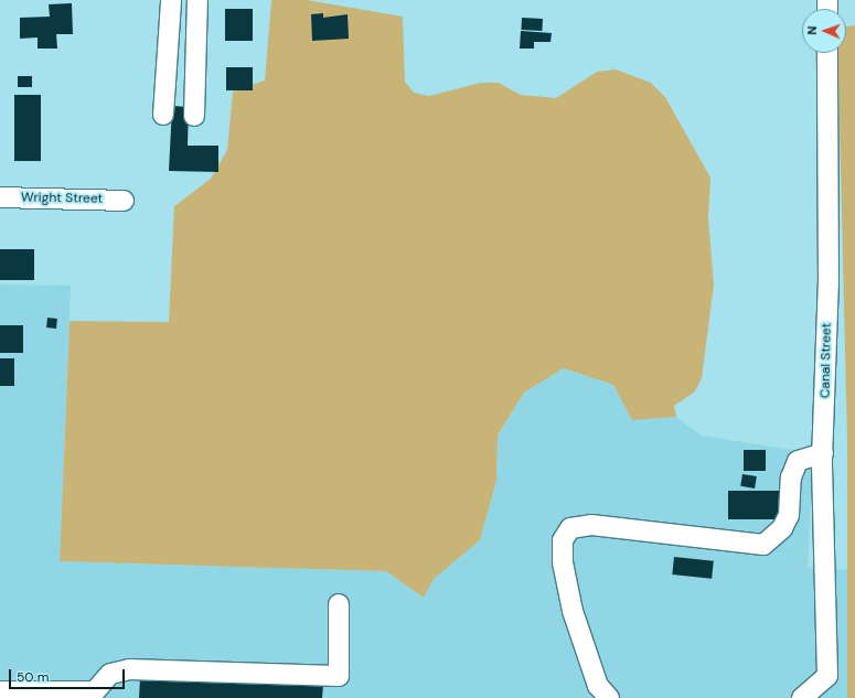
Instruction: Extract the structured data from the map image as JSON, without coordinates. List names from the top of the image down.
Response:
{
  "streets": {
    "street": ["Wright Street", "Canal Street"]
  },
  "scale_bar": "50 m",
  "north": "left"
}
